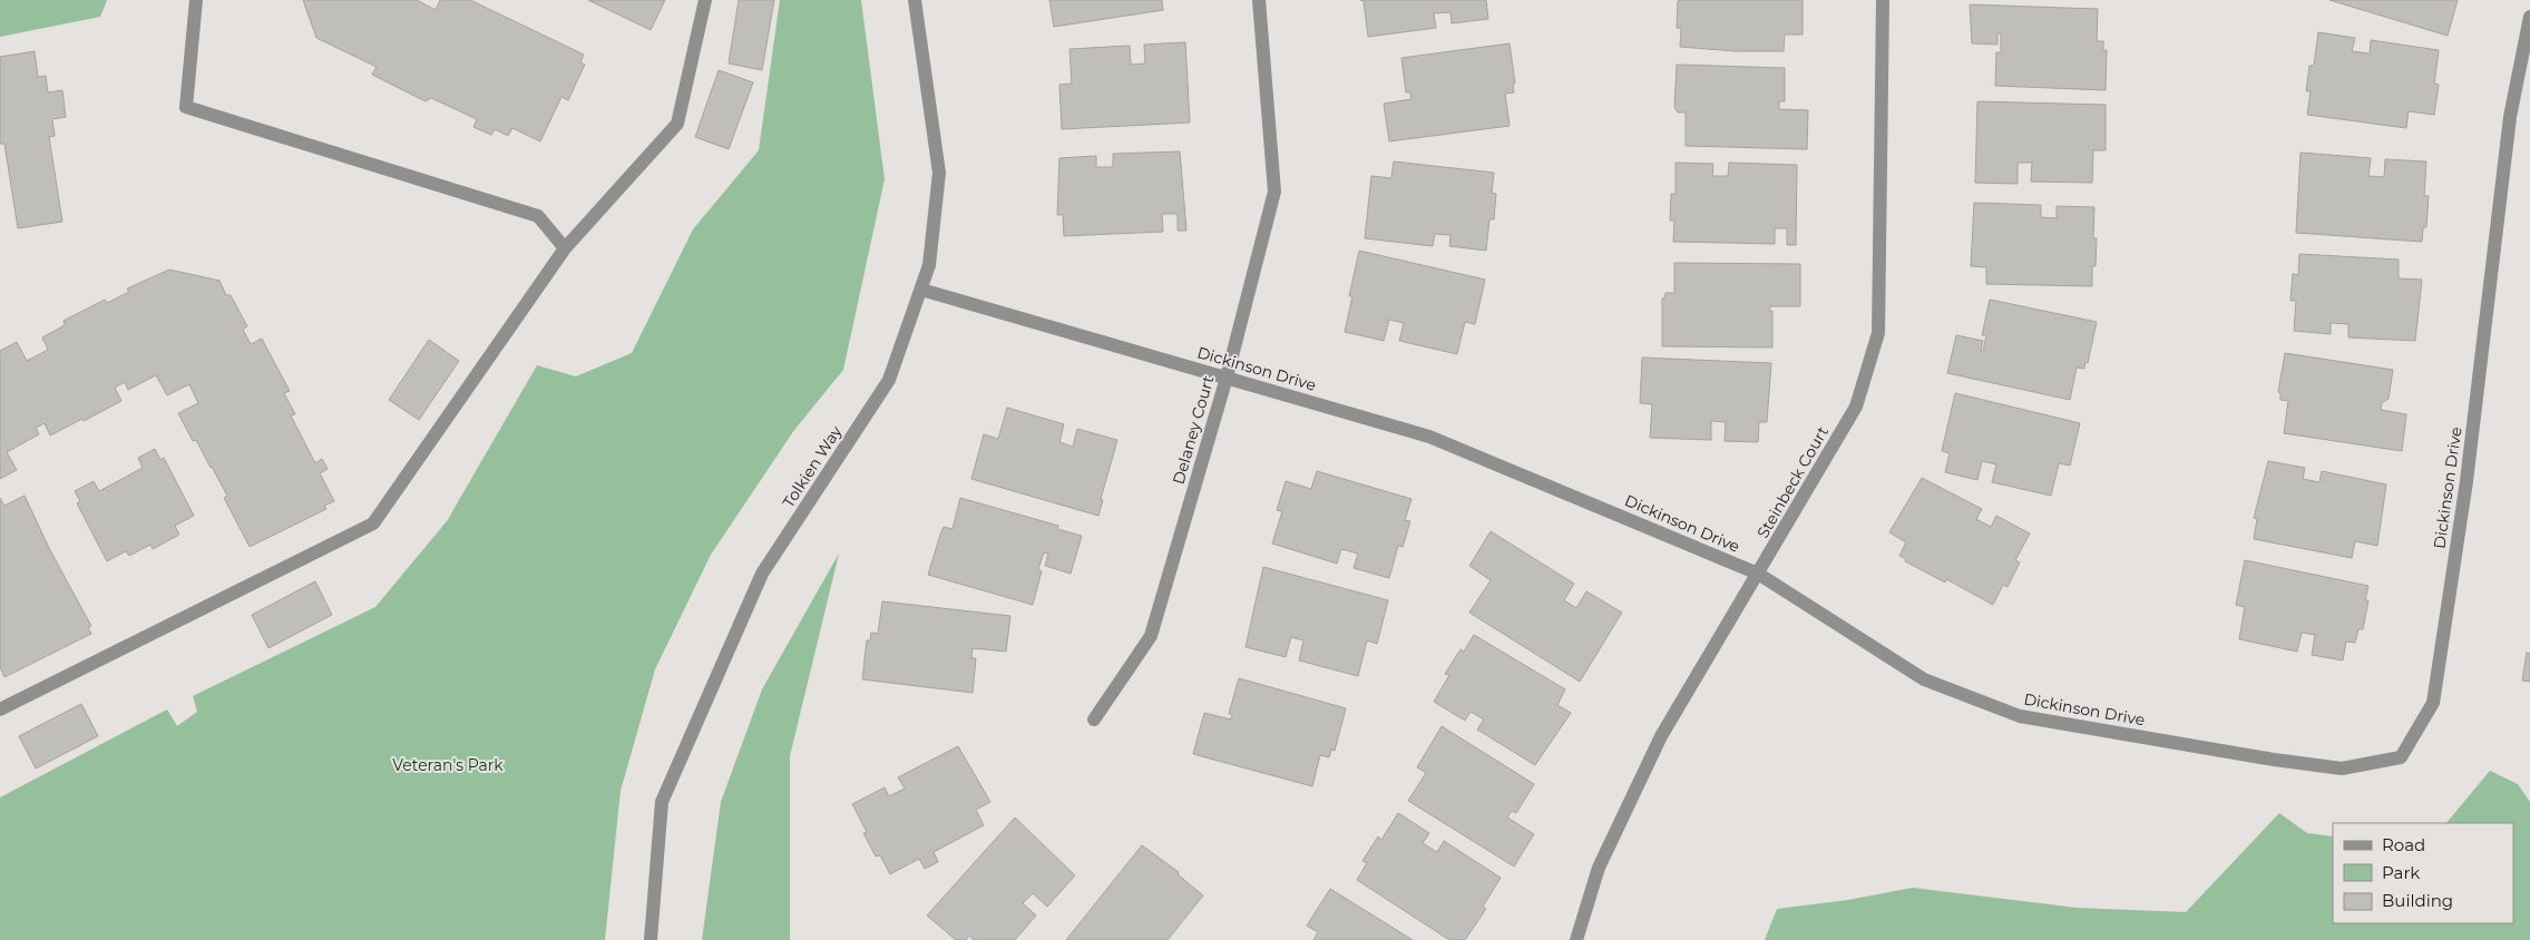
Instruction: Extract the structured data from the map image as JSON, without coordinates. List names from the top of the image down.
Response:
{
  "streets": {
    "street": [
      "Dickinson Drive",
      "Delaney Court",
      "Tolkien Way",
      "Steinbeck Court"
    ]
  },
  "crossings": [
    ["Dickinson Drive", "Delaney Court"],
    ["Dickinson Drive", "Tolkien Way"],
    ["Dickinson Drive", "Steinbeck Court"]
  ],
  "parks": ["Veteran's Park"],
  "legend": ["Road", "Park", "Building"]
}
